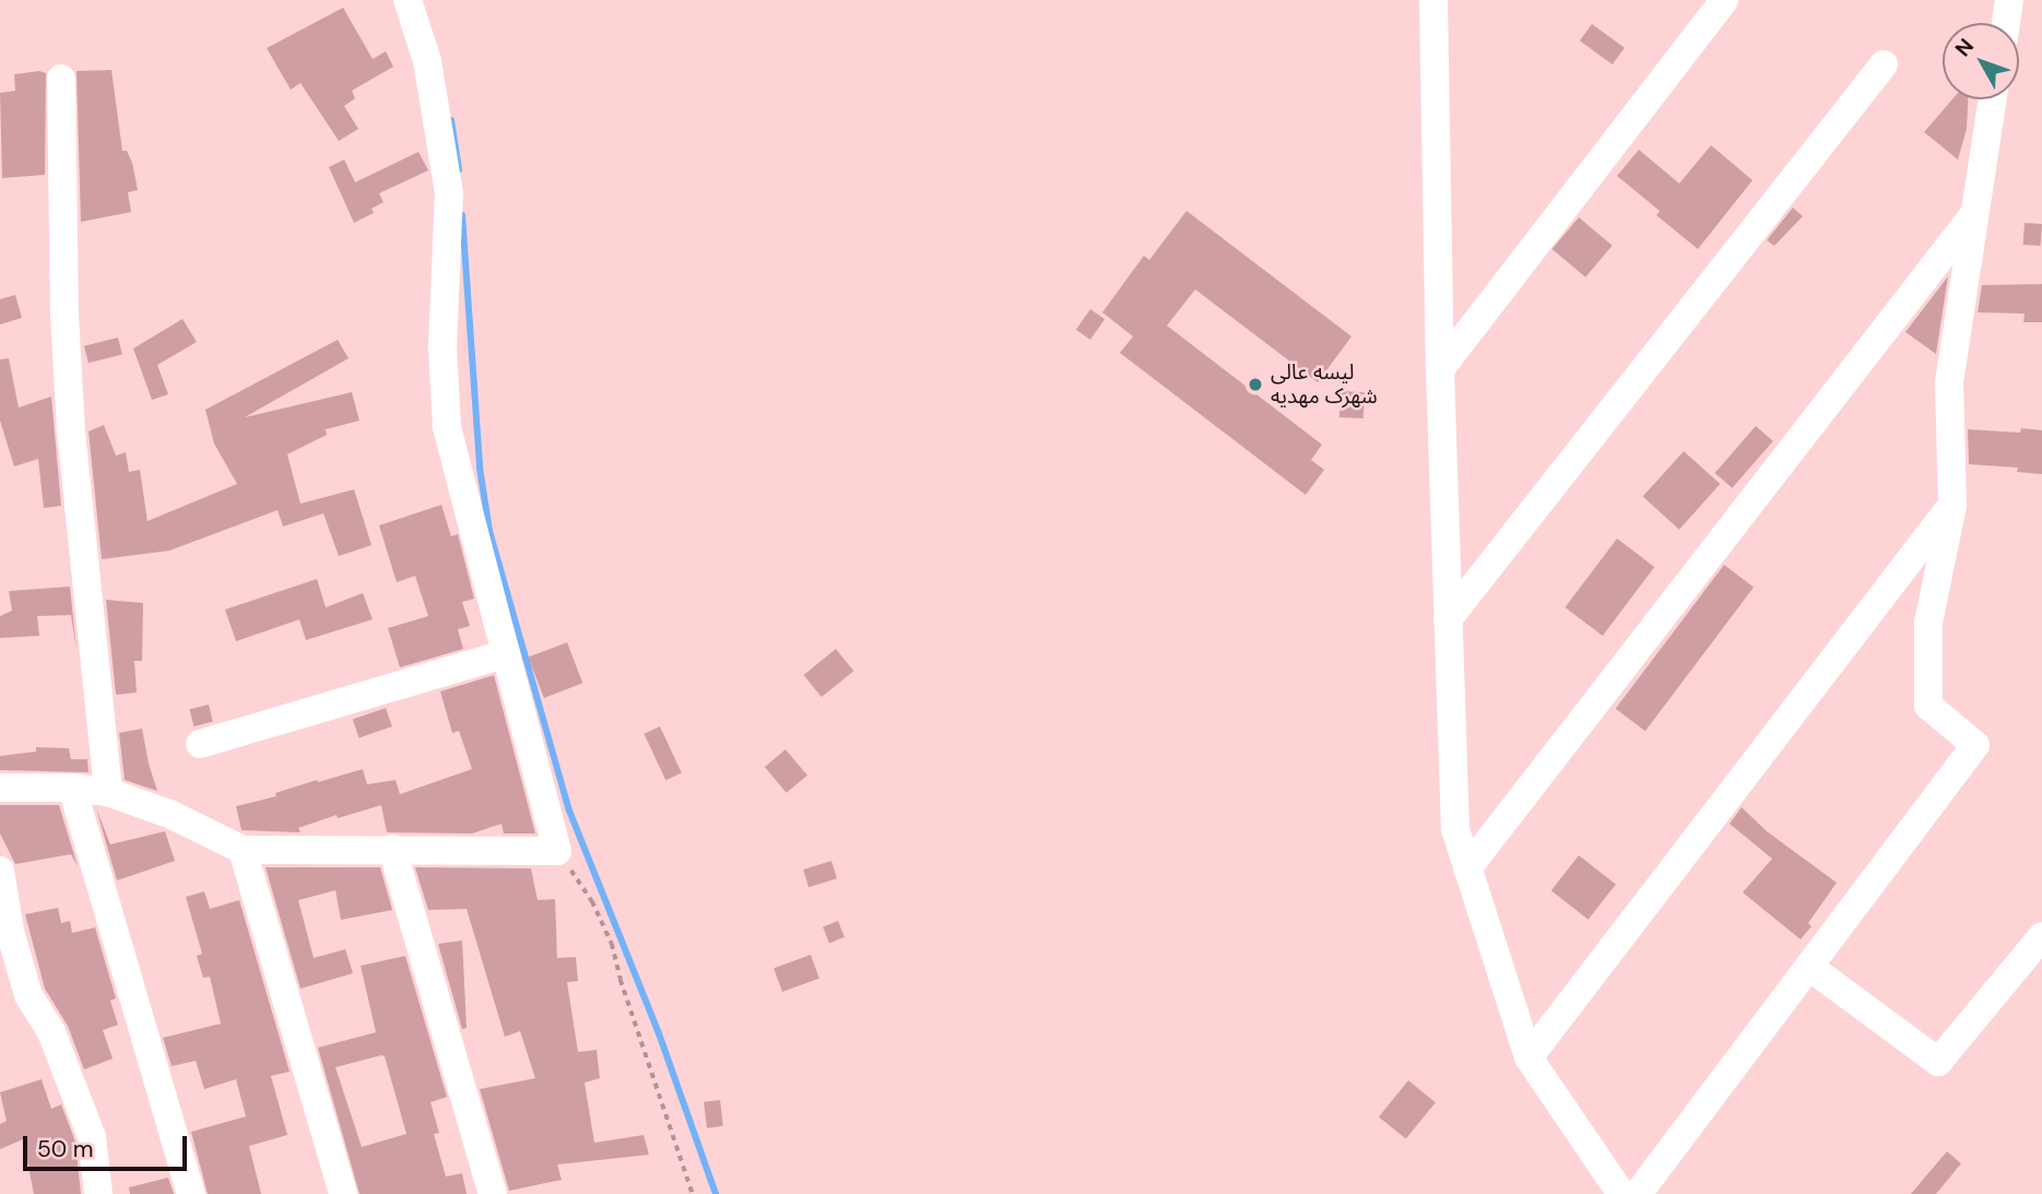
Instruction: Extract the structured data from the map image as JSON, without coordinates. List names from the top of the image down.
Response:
{
  "places": ["لیسه عالی شهرک مهدیه"],
  "scale_bar": "50 m",
  "north": "top left"
}
